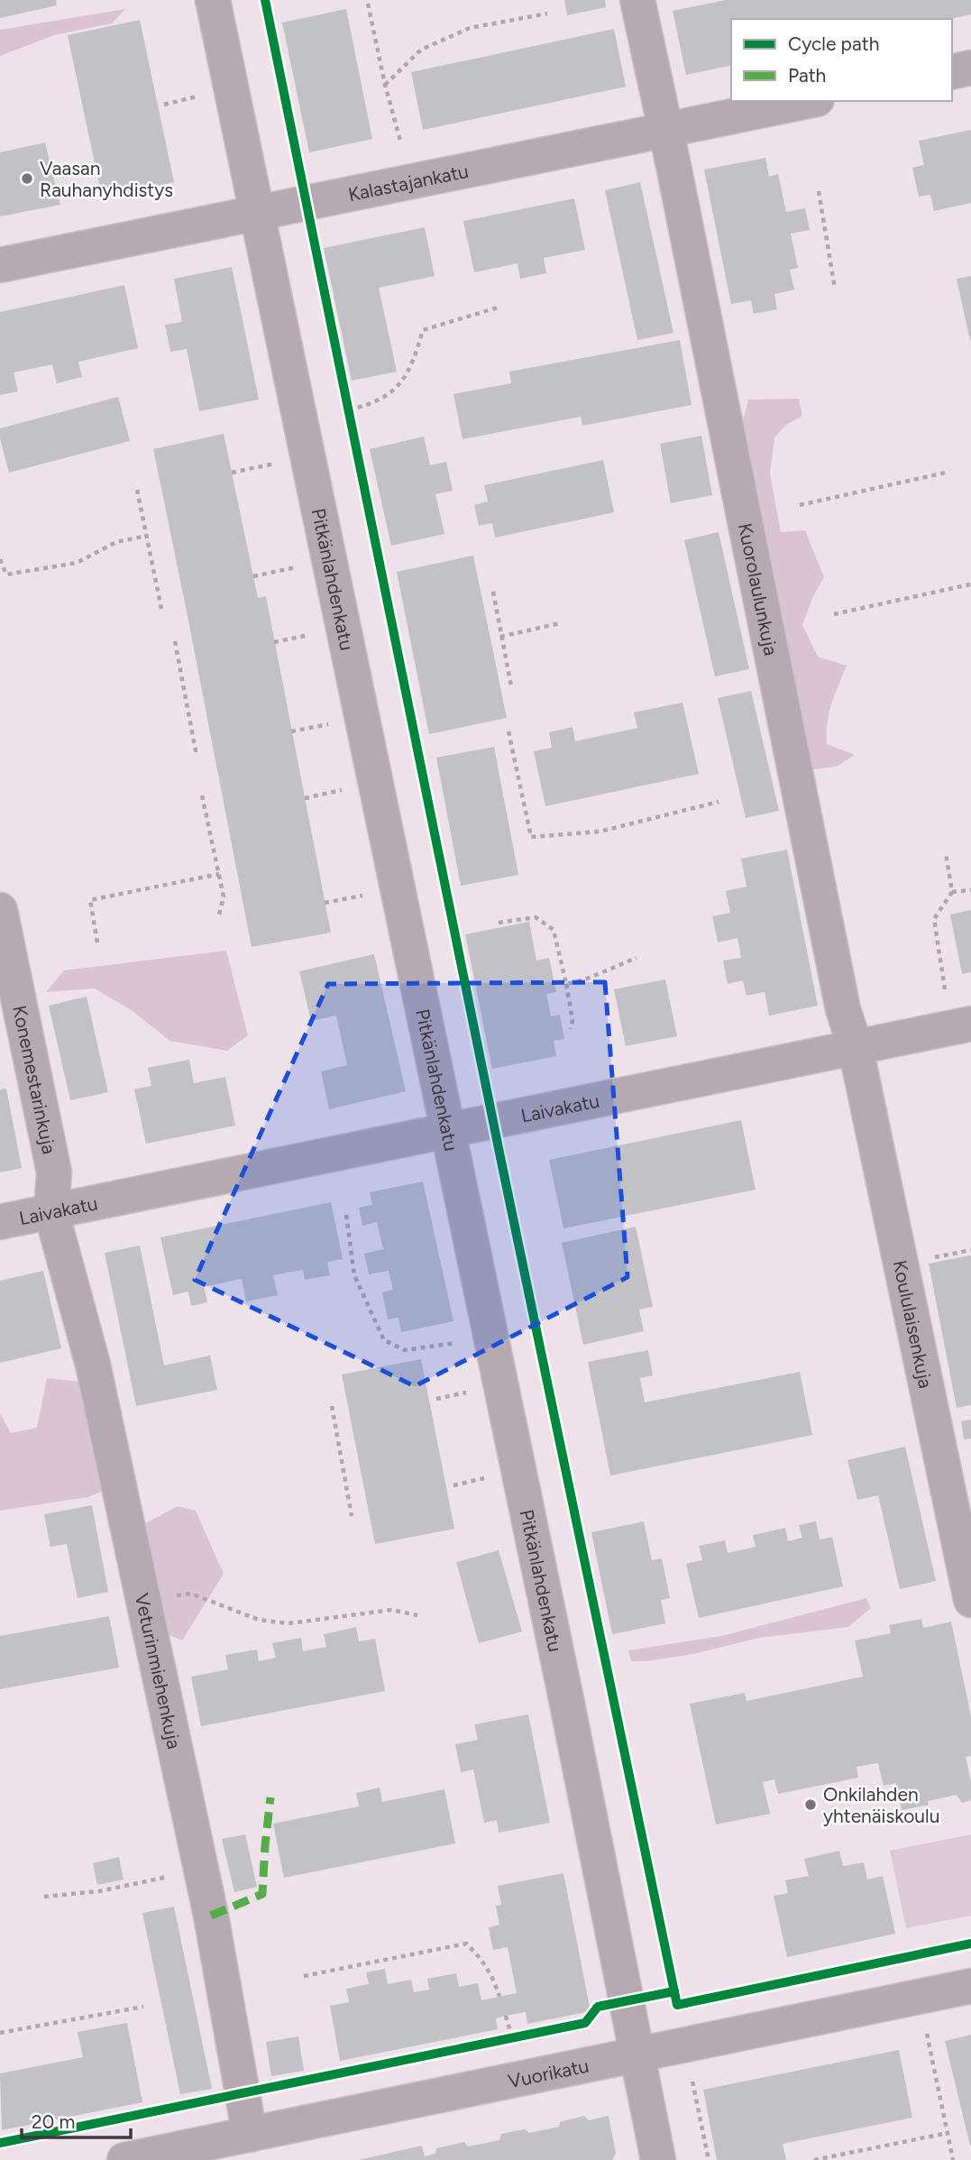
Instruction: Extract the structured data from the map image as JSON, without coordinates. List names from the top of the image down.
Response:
{
  "streets": {
    "street": [
      "Kalastajankatu",
      "Pitkänlahdenkatu",
      "Kuorolaulunkuja",
      "Konemestarinkuja",
      "Laivakatu",
      "Koululaisenkuja",
      "Veturinmiehenkuja",
      "Vuorikatu"
    ]
  },
  "crossings": [
    ["Kalastajankatu", "Pitkänlahdenkatu"],
    ["Kalastajankatu", "Kuorolaulunkuja"],
    ["Pitkänlahdenkatu", "Laivakatu"],
    ["Pitkänlahdenkatu", "Vuorikatu"],
    ["Kuorolaulunkuja", "Laivakatu"],
    ["Kuorolaulunkuja", "Koululaisenkuja"],
    ["Konemestarinkuja", "Laivakatu"],
    ["Konemestarinkuja", "Veturinmiehenkuja"],
    ["Laivakatu", "Koululaisenkuja"],
    ["Laivakatu", "Veturinmiehenkuja"],
    ["Veturinmiehenkuja", "Vuorikatu"]
  ],
  "places": ["Vaasan Rauhanyhdistys", "Onkilahden yhtenäiskoulu"],
  "legend": ["Cycle path", "Path"],
  "scale_bar": "20 m"
}
